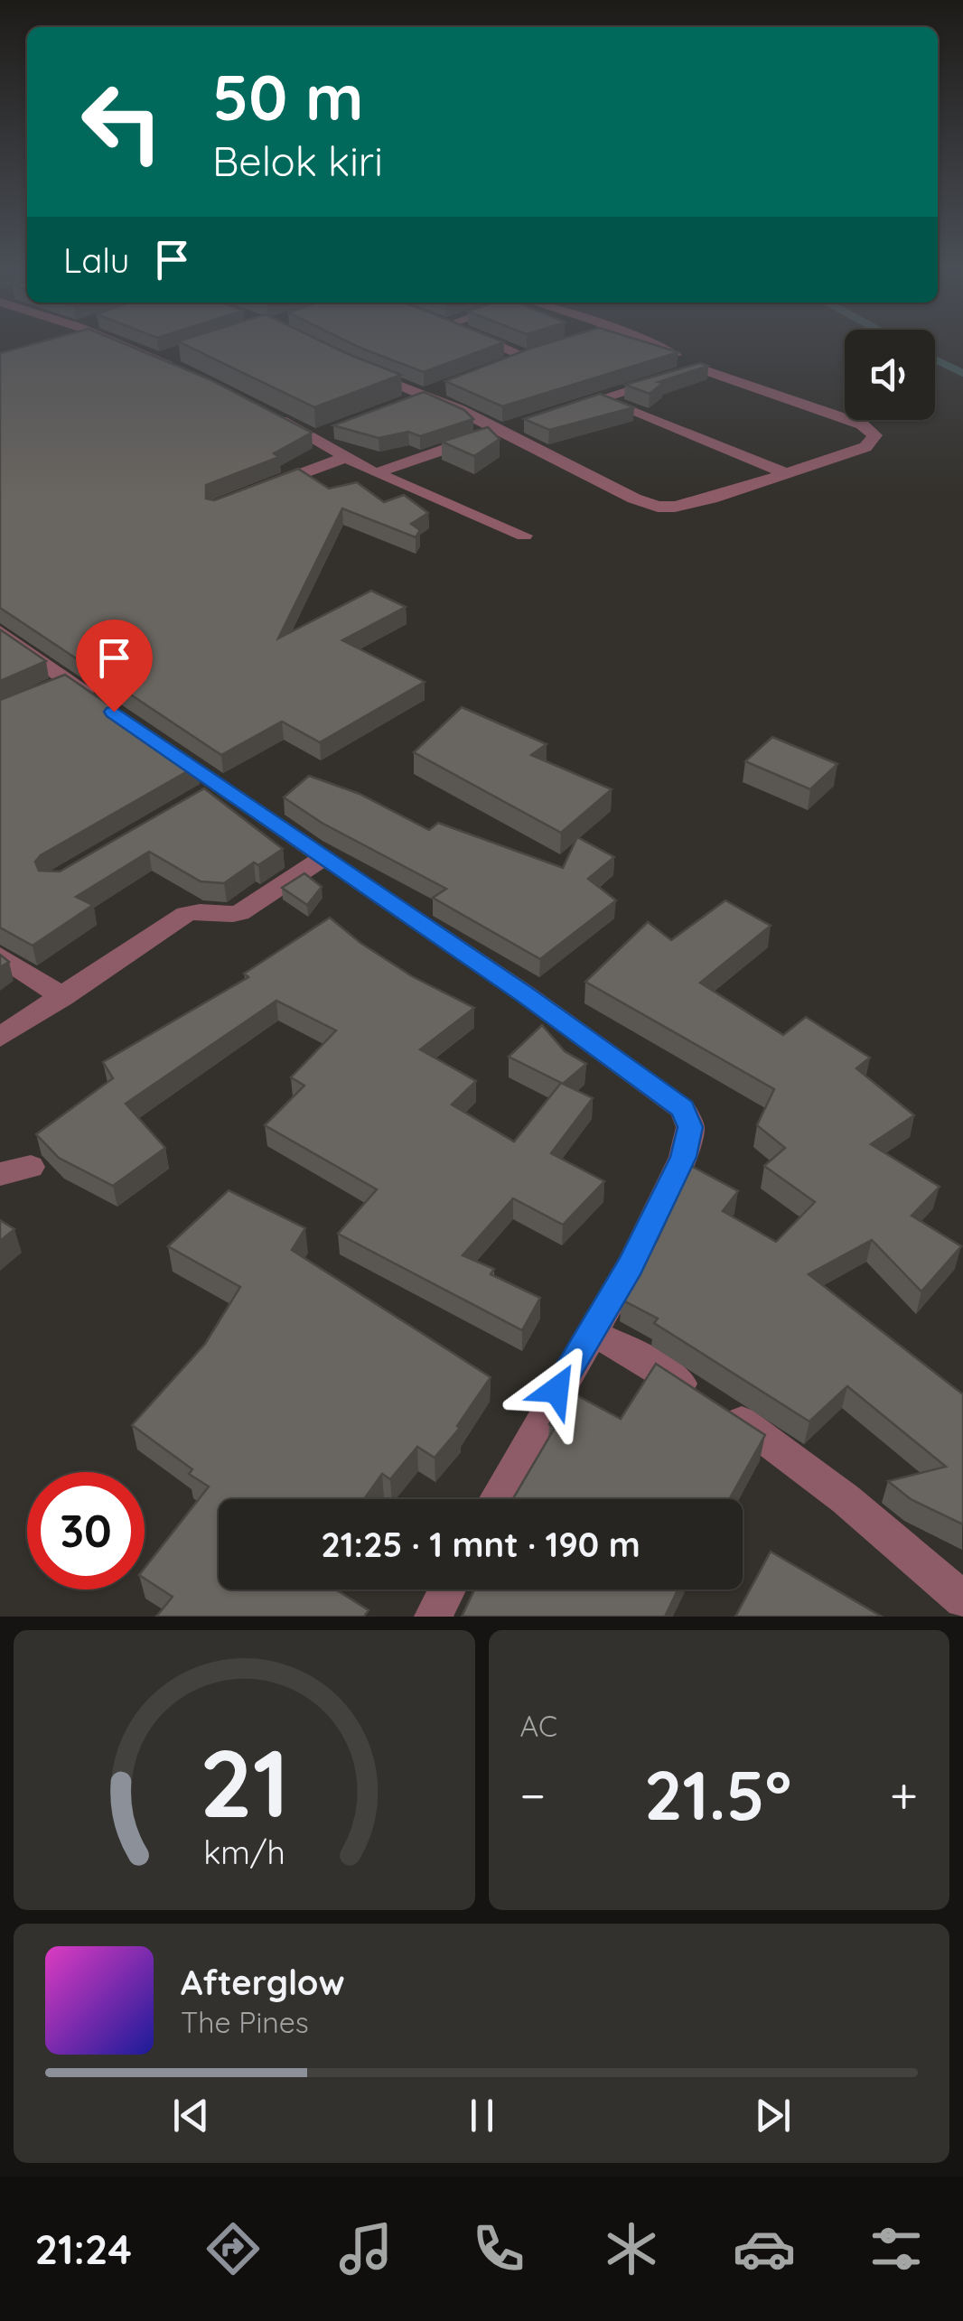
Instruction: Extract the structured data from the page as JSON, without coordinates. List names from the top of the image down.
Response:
{
  "page": {
    "turn": ["50 m", "Belok kiri"],
    "then": "Lalu",
    "limit": "30",
    "trip": "21:25 · 1 mnt · 190 m",
    "tile": "AC",
    "heat": ["−", "21.5°", "+"],
    "song": ["Afterglow", "The Pines"],
    "tabs": "21:24",
    "gauge": ["21", "km/h"]
  }
}
